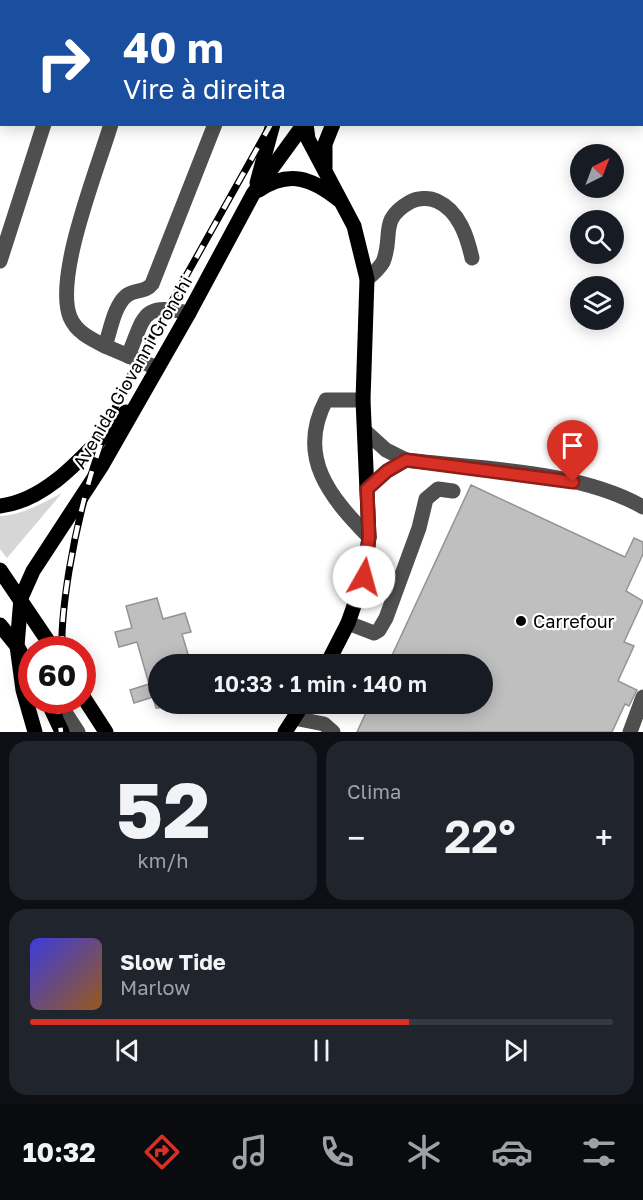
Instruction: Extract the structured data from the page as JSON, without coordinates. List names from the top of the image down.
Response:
{
  "streets": {
    "main road": ["Avenida Giovanni Gronchi"]
  },
  "places": ["Carrefour"],
  "north": "top right",
  "page": {
    "turn": ["40 m", "Vire à direita"],
    "limit": "60",
    "trip": "10:33 · 1 min · 140 m",
    "tile": [
      ["52", "km/h"],
      "Clima"
    ],
    "heat": ["−", "22°", "+"],
    "song": ["Slow Tide", "Marlow"],
    "tabs": "10:32"
  }
}
